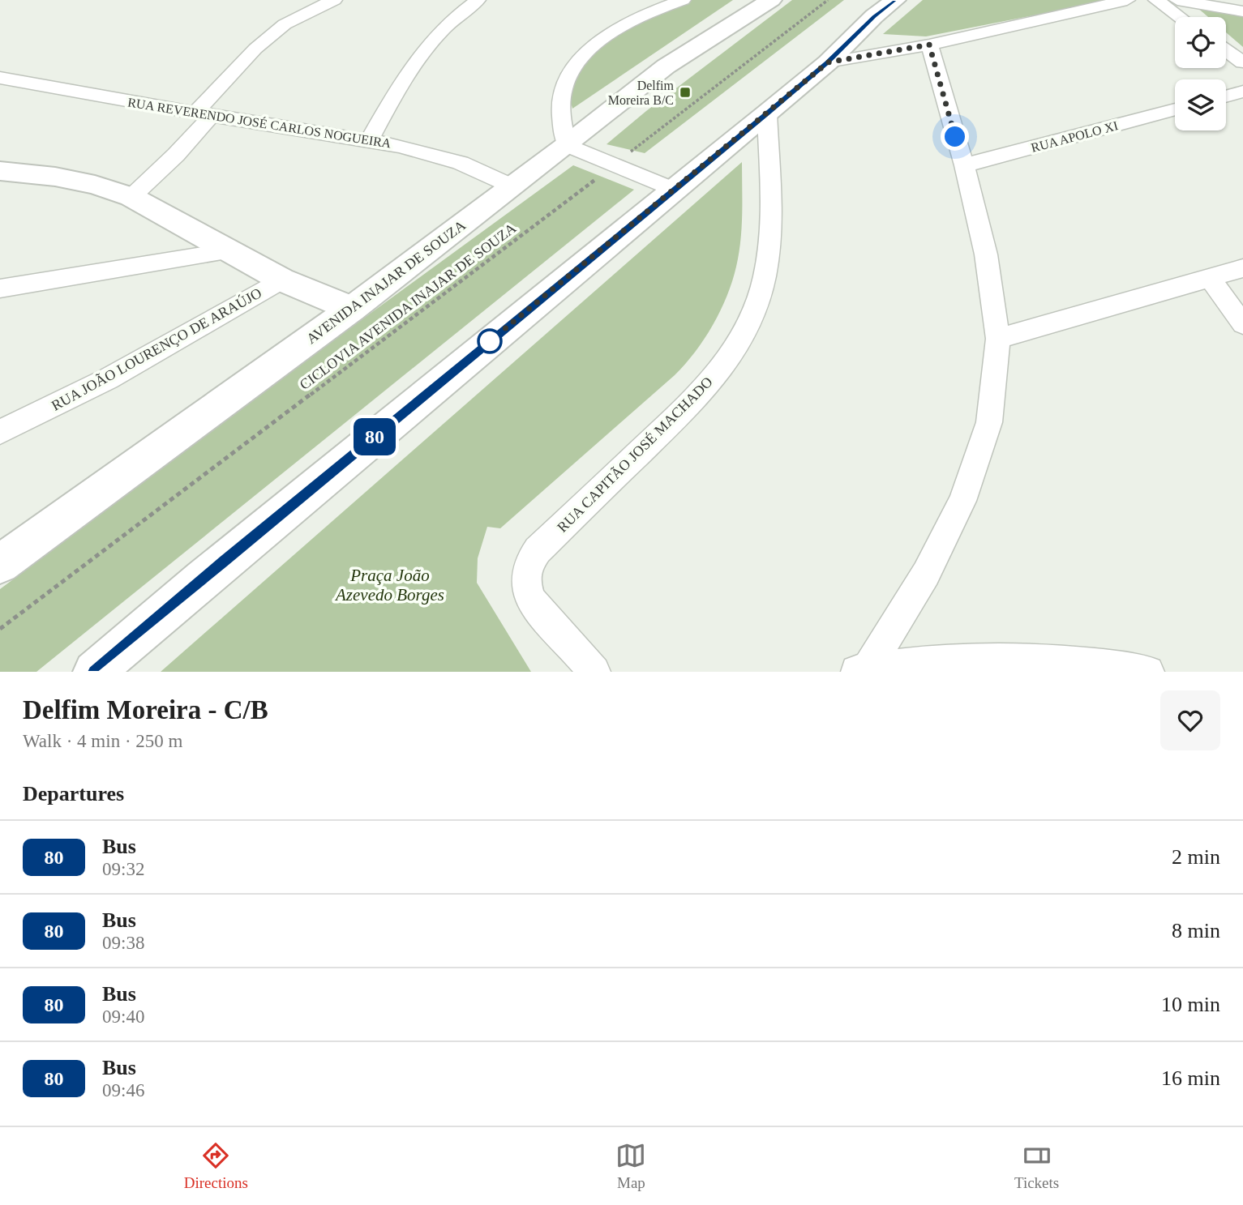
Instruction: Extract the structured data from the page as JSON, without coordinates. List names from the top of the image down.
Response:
{
  "streets": {
    "main road": ["AVENIDA INAJAR DE SOUZA"],
    "street": [
      "RUA REVERENDO JOSÉ CARLOS NOGUEIRA",
      "RUA APOLO XI",
      "RUA JOÃO LOURENÇO DE ARAÚJO",
      "RUA CAPITÃO JOSÉ MACHADO"
    ],
    "path": ["CICLOVIA AVENIDA INAJAR DE SOUZA"]
  },
  "crossings": [
    ["RUA REVERENDO JOSÉ CARLOS NOGUEIRA", "AVENIDA INAJAR DE SOUZA"]
  ],
  "parks": ["Praça João Azevedo Borges"],
  "places": {
    "transit": ["Delfim Moreira B/C"]
  },
  "lines": ["bus line 80"],
  "page": {
    "on_map": "80",
    "heading": [
      ["Delfim Moreira - C/B", "Walk · 4 min · 250 m"],
      "Departures"
    ],
    "list": [
      {
        "mark": "80",
        "name": "Bus",
        "note": "09:32",
        "value": "2 min"
      },
      {
        "mark": "80",
        "name": "Bus",
        "note": "09:38",
        "value": "8 min"
      },
      {
        "mark": "80",
        "name": "Bus",
        "note": "09:40",
        "value": "10 min"
      },
      {
        "mark": "80",
        "name": "Bus",
        "note": "09:46",
        "value": "16 min"
      }
    ],
    "tabs": ["Directions", "Map", "Tickets"]
  }
}
